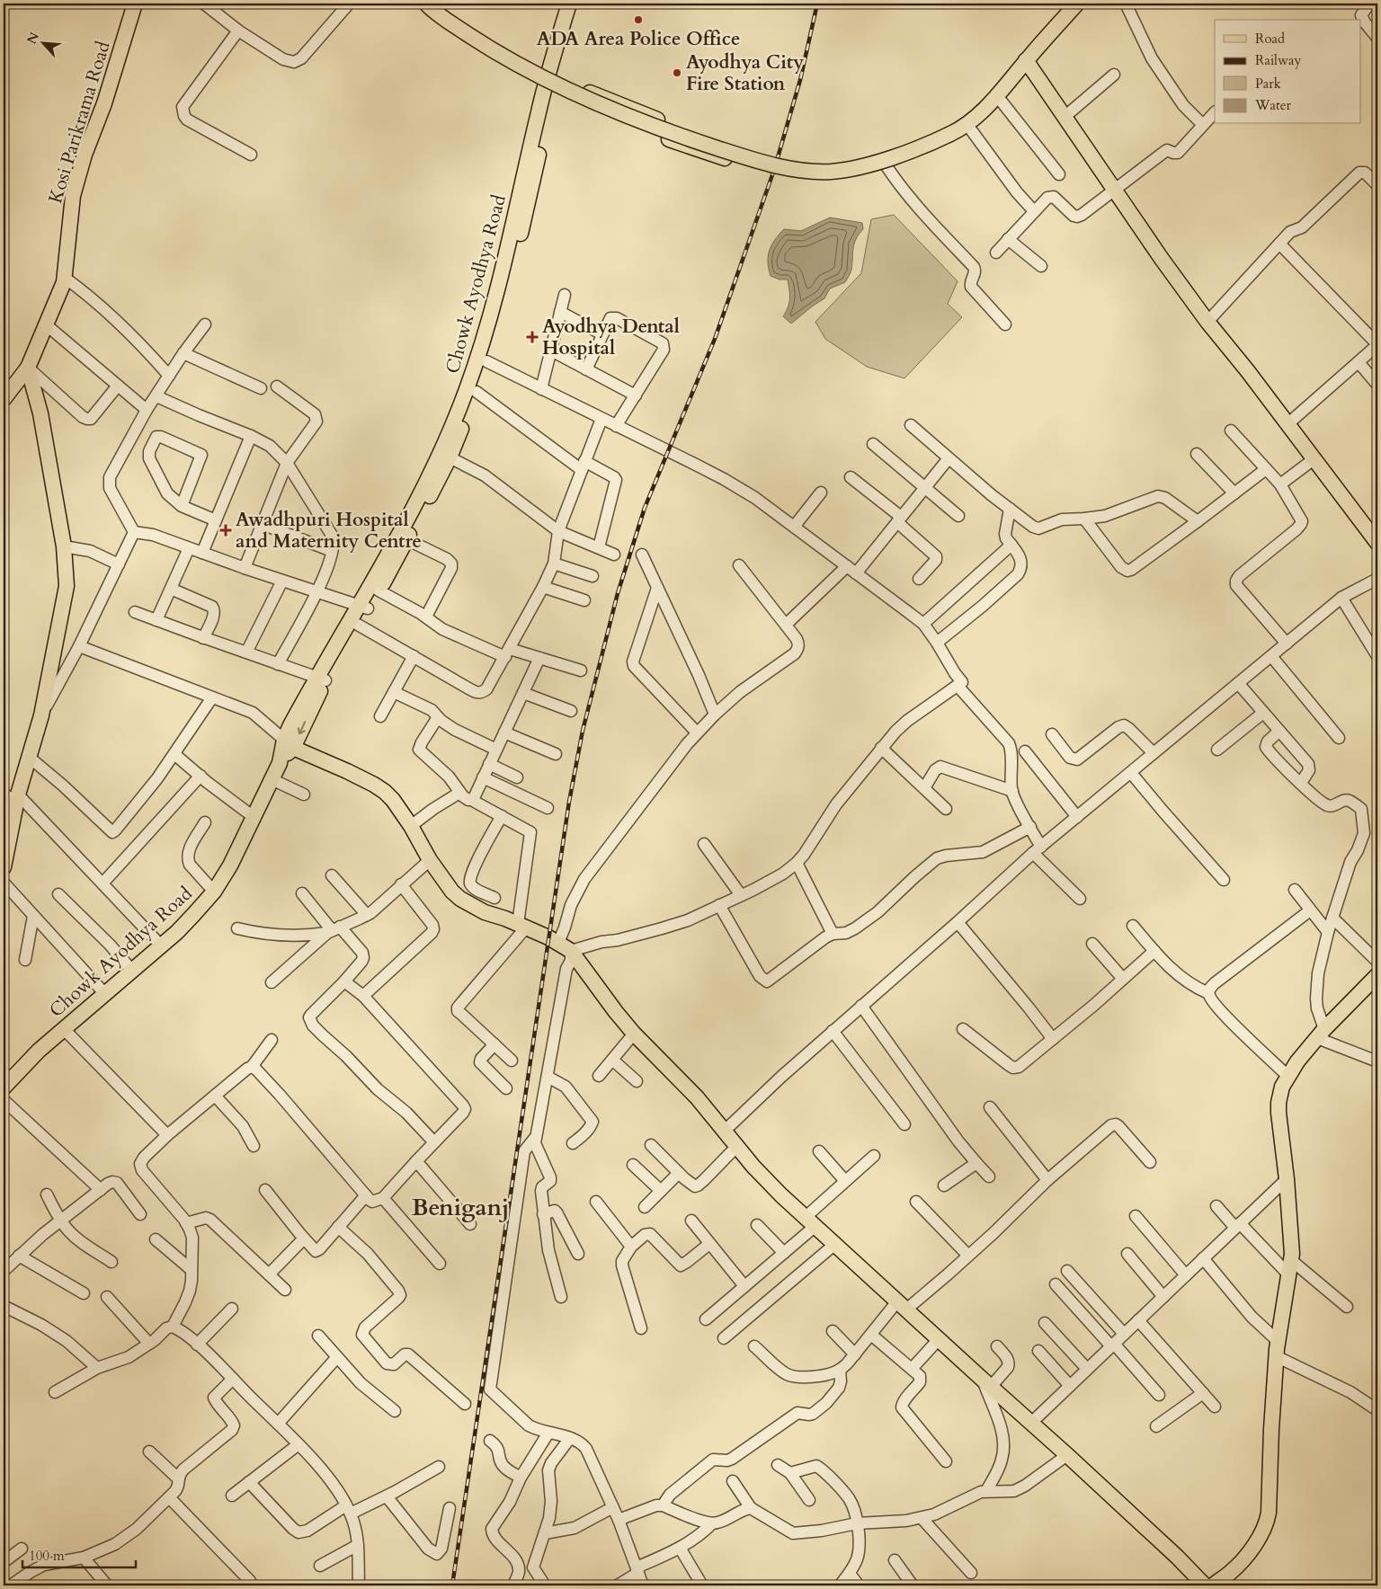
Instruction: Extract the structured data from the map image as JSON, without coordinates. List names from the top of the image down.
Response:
{
  "streets": {
    "main road": ["Kosi Parikrama Road", "Chowk Ayodhya Road"]
  },
  "districts": ["Beniganj"],
  "places": {
    "other": ["ADA Area Police Office", "Ayodhya City Fire Station"],
    "health": ["Ayodhya Dental Hospital", "Awadhpuri Hospital and Maternity Centre"]
  },
  "legend": [
    "Road",
    "Railway",
    "Park",
    "Water"
  ],
  "scale_bar": "100 m",
  "north": "top left"
}
